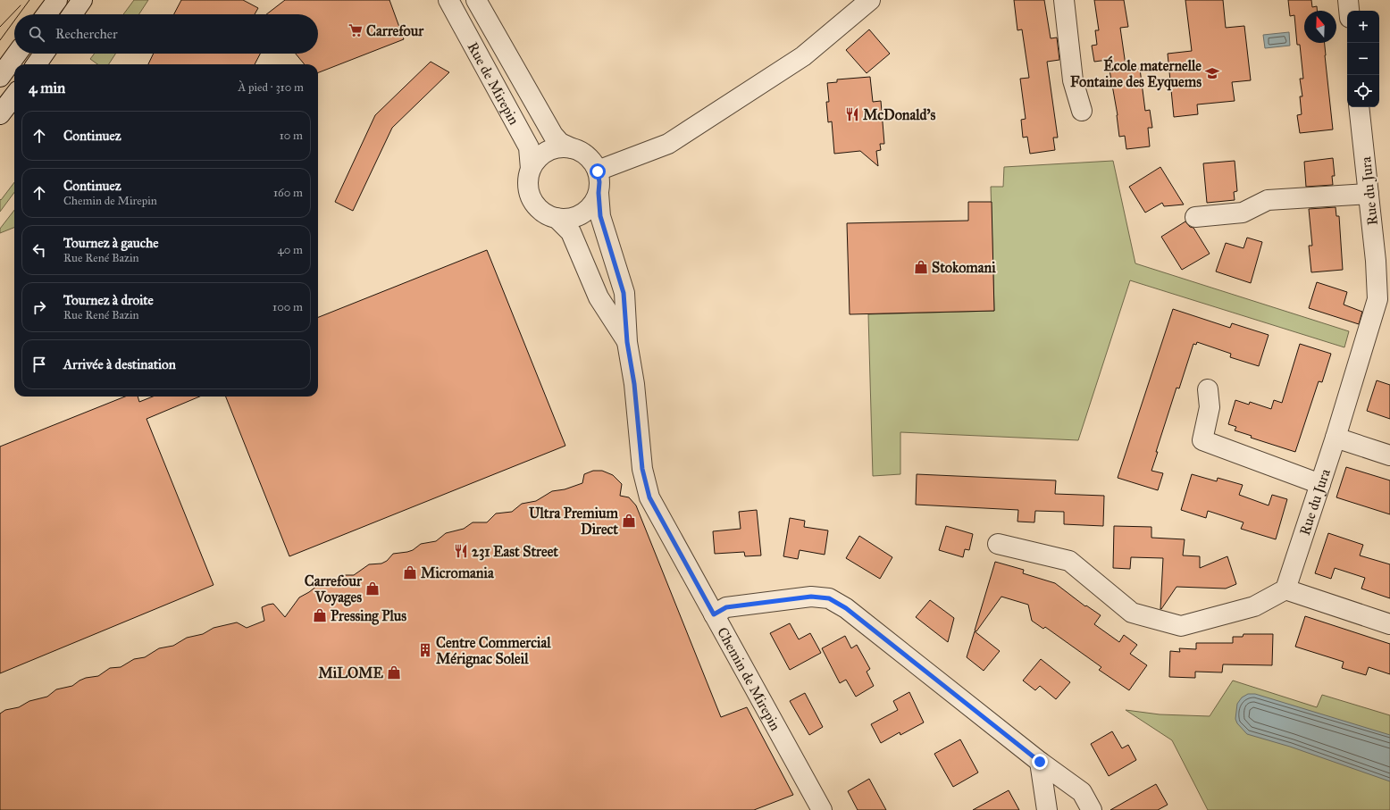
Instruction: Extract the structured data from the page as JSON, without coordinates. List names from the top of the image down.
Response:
{
  "streets": {
    "street": ["Rue de Mirepin", "Rue du Jura", "Chemin de Mirepin"]
  },
  "crossings": [
    ["Rue de Mirepin", "Chemin de Mirepin"]
  ],
  "places": {
    "supermarket": ["Carrefour"],
    "school or university": ["École maternelle Fontaine des Eyquems"],
    "restaurant": ["McDonald's", "231 East Street"],
    "shop": [
      "Stokomani",
      "Ultra Premium Direct",
      "Micromania",
      "Carrefour Voyages",
      "Pressing Plus",
      "MiLOME"
    ],
    "building": ["Centre Commercial Mérignac Soleil"]
  },
  "north": "top",
  "page": {
    "map_buttons": ["+", "−"],
    "search": "Rechercher",
    "heading": ["4 min", "À pied · 310 m"],
    "list": [
      ["Continuez", "10 m"],
      ["Continuez", "Chemin de Mirepin", "160 m"],
      ["Tournez à gauche", "Rue René Bazin", "40 m"],
      ["Tournez à droite", "Rue René Bazin", "100 m"],
      "Arrivée à destination"
    ]
  }
}
